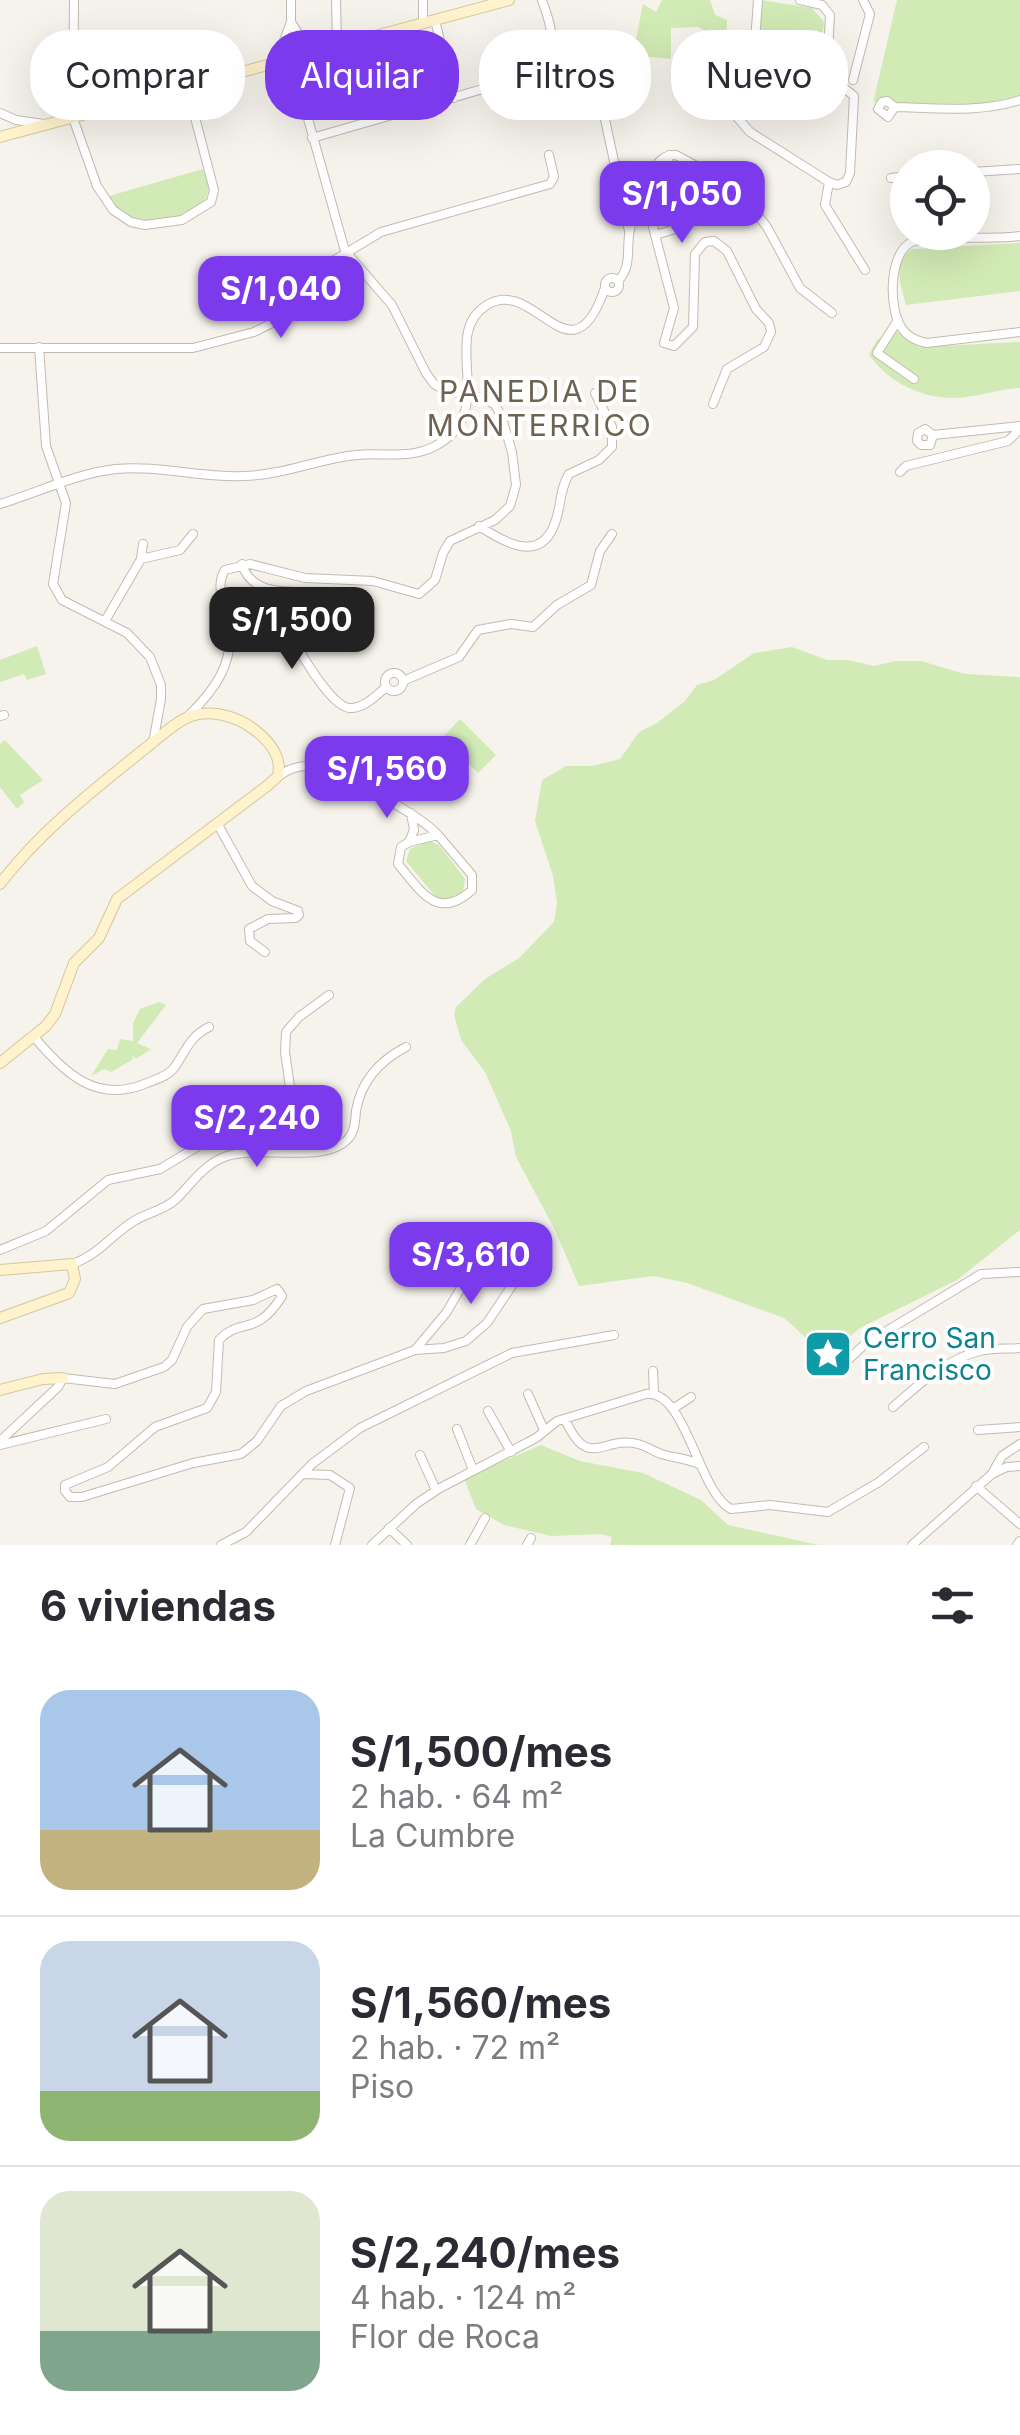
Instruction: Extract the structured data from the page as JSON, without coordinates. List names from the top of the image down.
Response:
{
  "districts": ["PANEDIA DE MONTERRICO"],
  "places": {
    "place": ["Cerro San Francisco"]
  },
  "page": {
    "chip": [
      "Comprar",
      "Alquilar",
      "Filtros",
      "Nuevo"
    ],
    "price": [
      "S/1,050",
      "S/1,040",
      "S/1,500",
      "S/1,560",
      "S/2,240",
      "S/3,610"
    ],
    "heading": "6 viviendas",
    "list": [
      {
        "name": "S/1,500/mes",
        "note": "2 hab. · 64 m² · La Cumbre"
      },
      {
        "name": "S/1,560/mes",
        "note": "2 hab. · 72 m² · Piso"
      },
      {
        "name": "S/2,240/mes",
        "note": "4 hab. · 124 m² · Flor de Roca"
      }
    ]
  }
}
